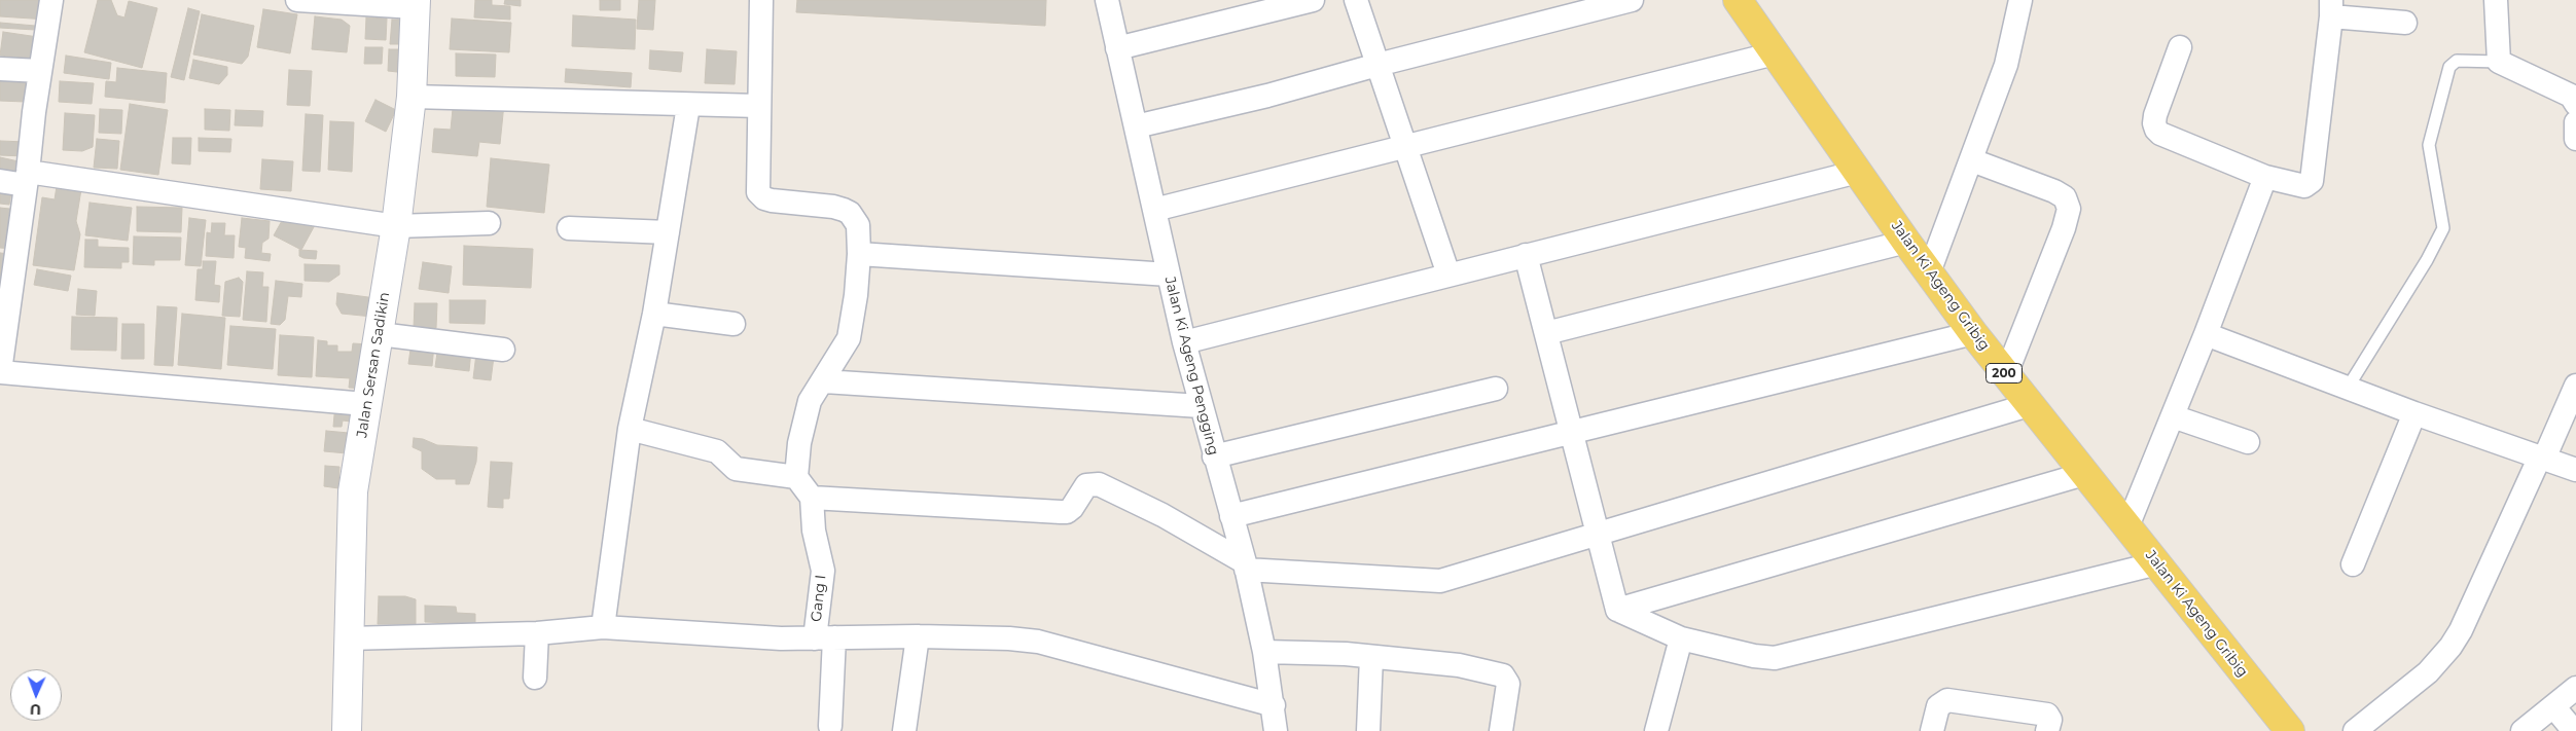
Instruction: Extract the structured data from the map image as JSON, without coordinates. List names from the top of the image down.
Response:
{
  "streets": {
    "main road": ["Jalan Ki Ageng Gribig", "Jalan Sersan Sadikin", "200"],
    "street": ["Jalan Ki Ageng Pengging", "Gang I"]
  },
  "north": "bottom"
}
